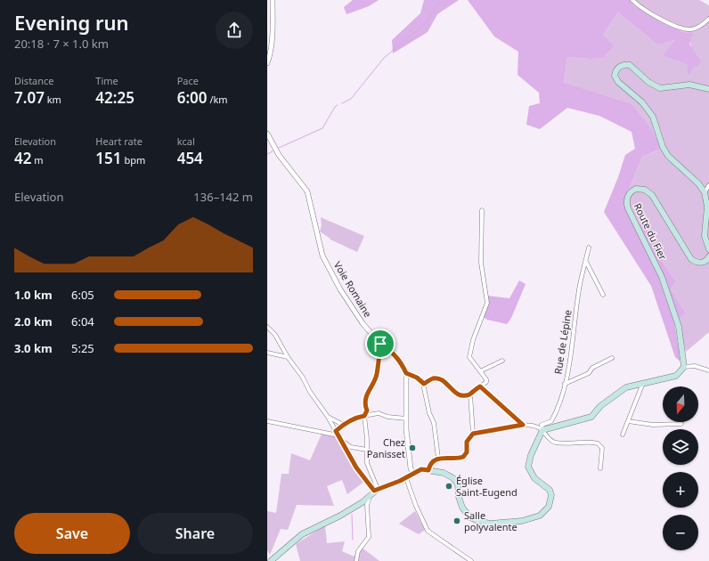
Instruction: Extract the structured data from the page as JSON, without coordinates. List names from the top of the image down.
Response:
{
  "streets": {
    "main road": ["Route du Fier"],
    "street": ["Voie Romaine", "Rue de Lépine"]
  },
  "places": ["Chez Panisset", "Église Saint-Eugend", "Salle polyvalente"],
  "north": "bottom",
  "page": {
    "heading": ["Evening run", "20:18 · 7 × 1.0 km"],
    "stats": [
      ["Distance", "7.07 km"],
      ["Time", "42:25"],
      ["Pace", "6:00 /km"],
      ["Elevation", "42 m"],
      ["Heart rate", "151 bpm"],
      ["kcal", "454"]
    ],
    "chart": ["Elevation", "136–142 m"],
    "list": [
      {
        "name": "1.0 km",
        "note": "6:05"
      },
      {
        "name": "2.0 km",
        "note": "6:04"
      },
      {
        "name": "3.0 km",
        "note": "5:25"
      }
    ],
    "map_buttons": ["+", "−"],
    "buttons": ["Save", "Share"]
  }
}
